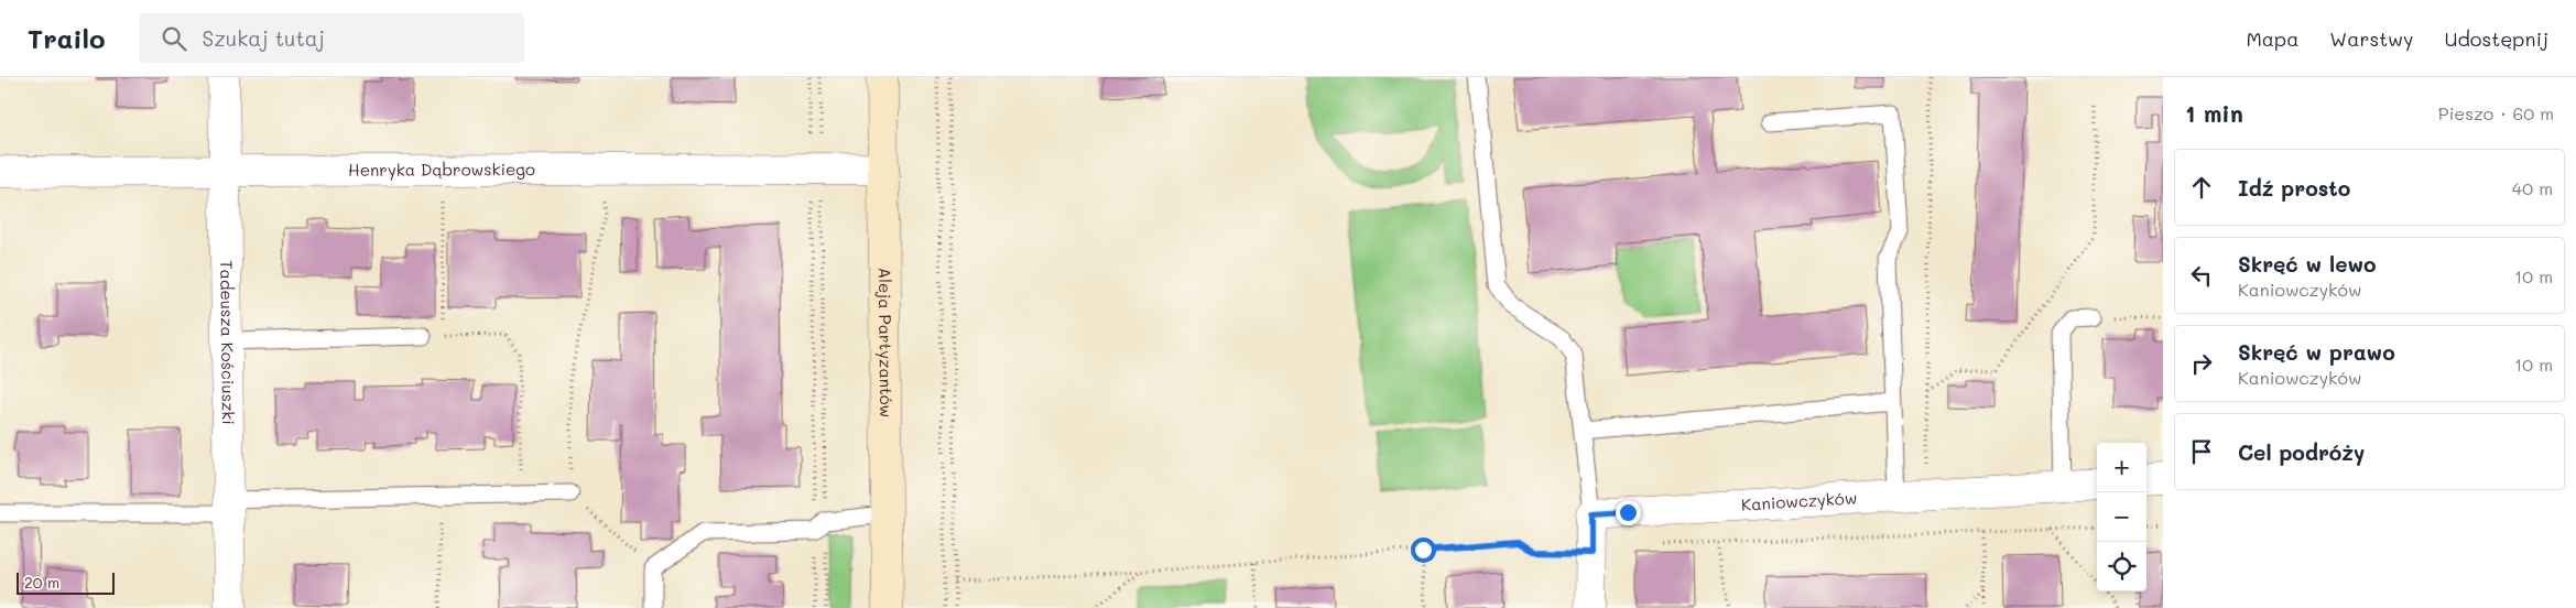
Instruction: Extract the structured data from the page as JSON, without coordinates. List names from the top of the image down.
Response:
{
  "streets": {
    "main road": ["Aleja Partyzantów"],
    "street": ["Henryka Dąbrowskiego", "Tadeusza Kościuszki", "Kaniowczyków"]
  },
  "crossings": [
    ["Henryka Dąbrowskiego", "Tadeusza Kościuszki"],
    ["Henryka Dąbrowskiego", "Aleja Partyzantów"]
  ],
  "scale_bar": "20 m",
  "page": {
    "header": "Trailo",
    "search": "Szukaj tutaj",
    "nav": ["Mapa", "Warstwy", "Udostępnij"],
    "heading": ["1 min", "Pieszo · 60 m"],
    "list": [
      ["Idź prosto", "40 m"],
      ["Skręć w lewo", "Kaniowczyków", "10 m"],
      ["Skręć w prawo", "Kaniowczyków", "10 m"],
      "Cel podróży"
    ],
    "map_buttons": ["+", "−"],
    "scale": "20 m"
  }
}
